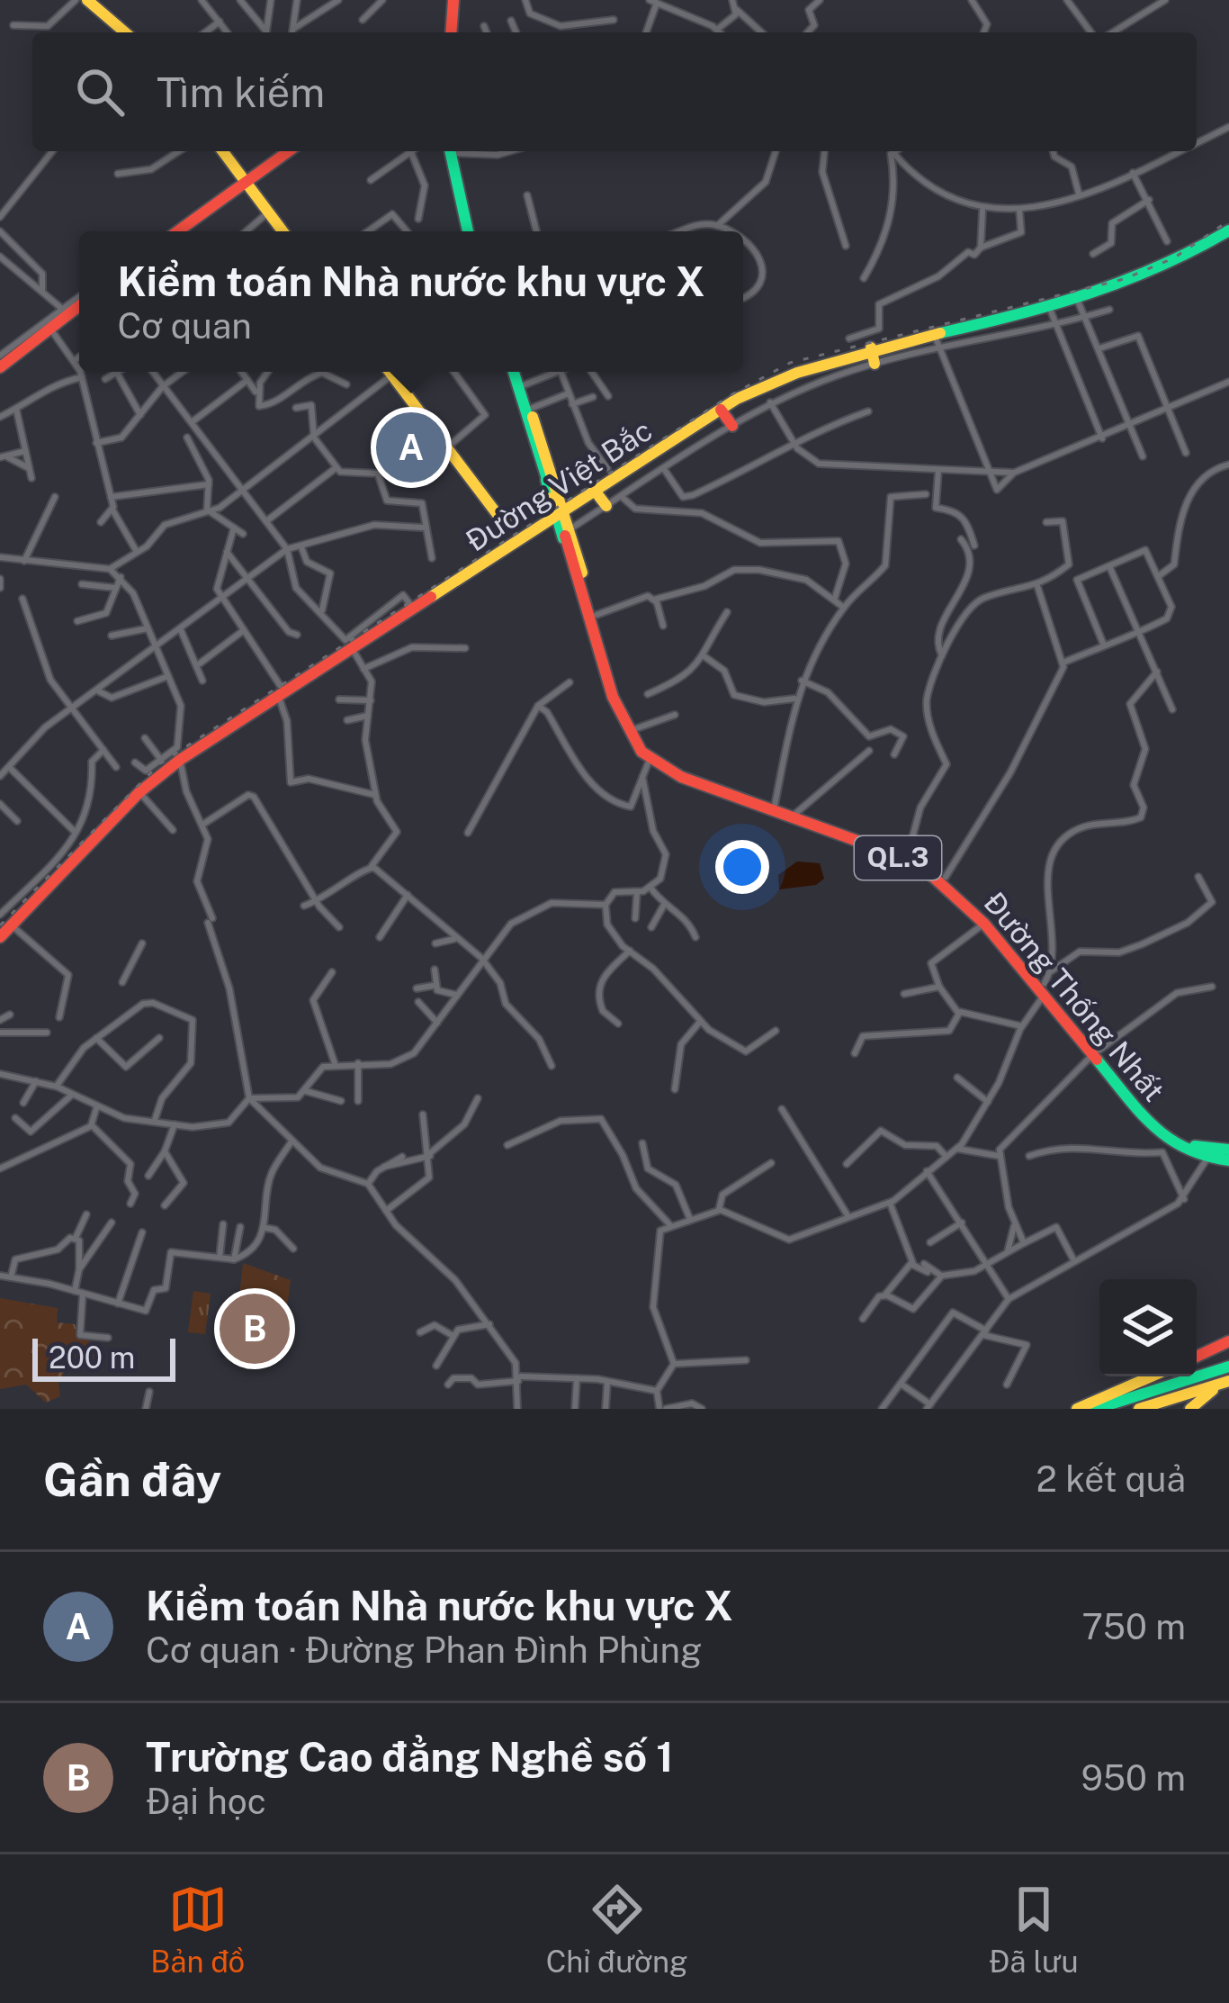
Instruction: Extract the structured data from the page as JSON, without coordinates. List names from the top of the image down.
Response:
{
  "streets": {
    "main road": ["Đường Việt Bắc", "QL.3", "Đường Thống Nhất"]
  },
  "crossings": [
    ["Đường Việt Bắc", "Đường Thống Nhất"],
    ["QL.3", "Đường Thống Nhất"]
  ],
  "scale_bar": "200 m",
  "page": {
    "search": "Tìm kiếm",
    "popup": ["Kiểm toán Nhà nước khu vực X", "Cơ quan"],
    "pins": ["A", "B"],
    "scale": "200 m",
    "heading": ["Gần đây", "2 kết quả"],
    "list": [
      {
        "mark": "A",
        "name": "Kiểm toán Nhà nước khu vực X",
        "note": "Cơ quan · Đường Phan Đình Phùng",
        "value": "750 m"
      },
      {
        "mark": "B",
        "name": "Trường Cao đẳng Nghề số 1",
        "note": "Đại học",
        "value": "950 m"
      }
    ],
    "nav": ["Bản đồ", "Chỉ đường", "Đã lưu"]
  }
}
